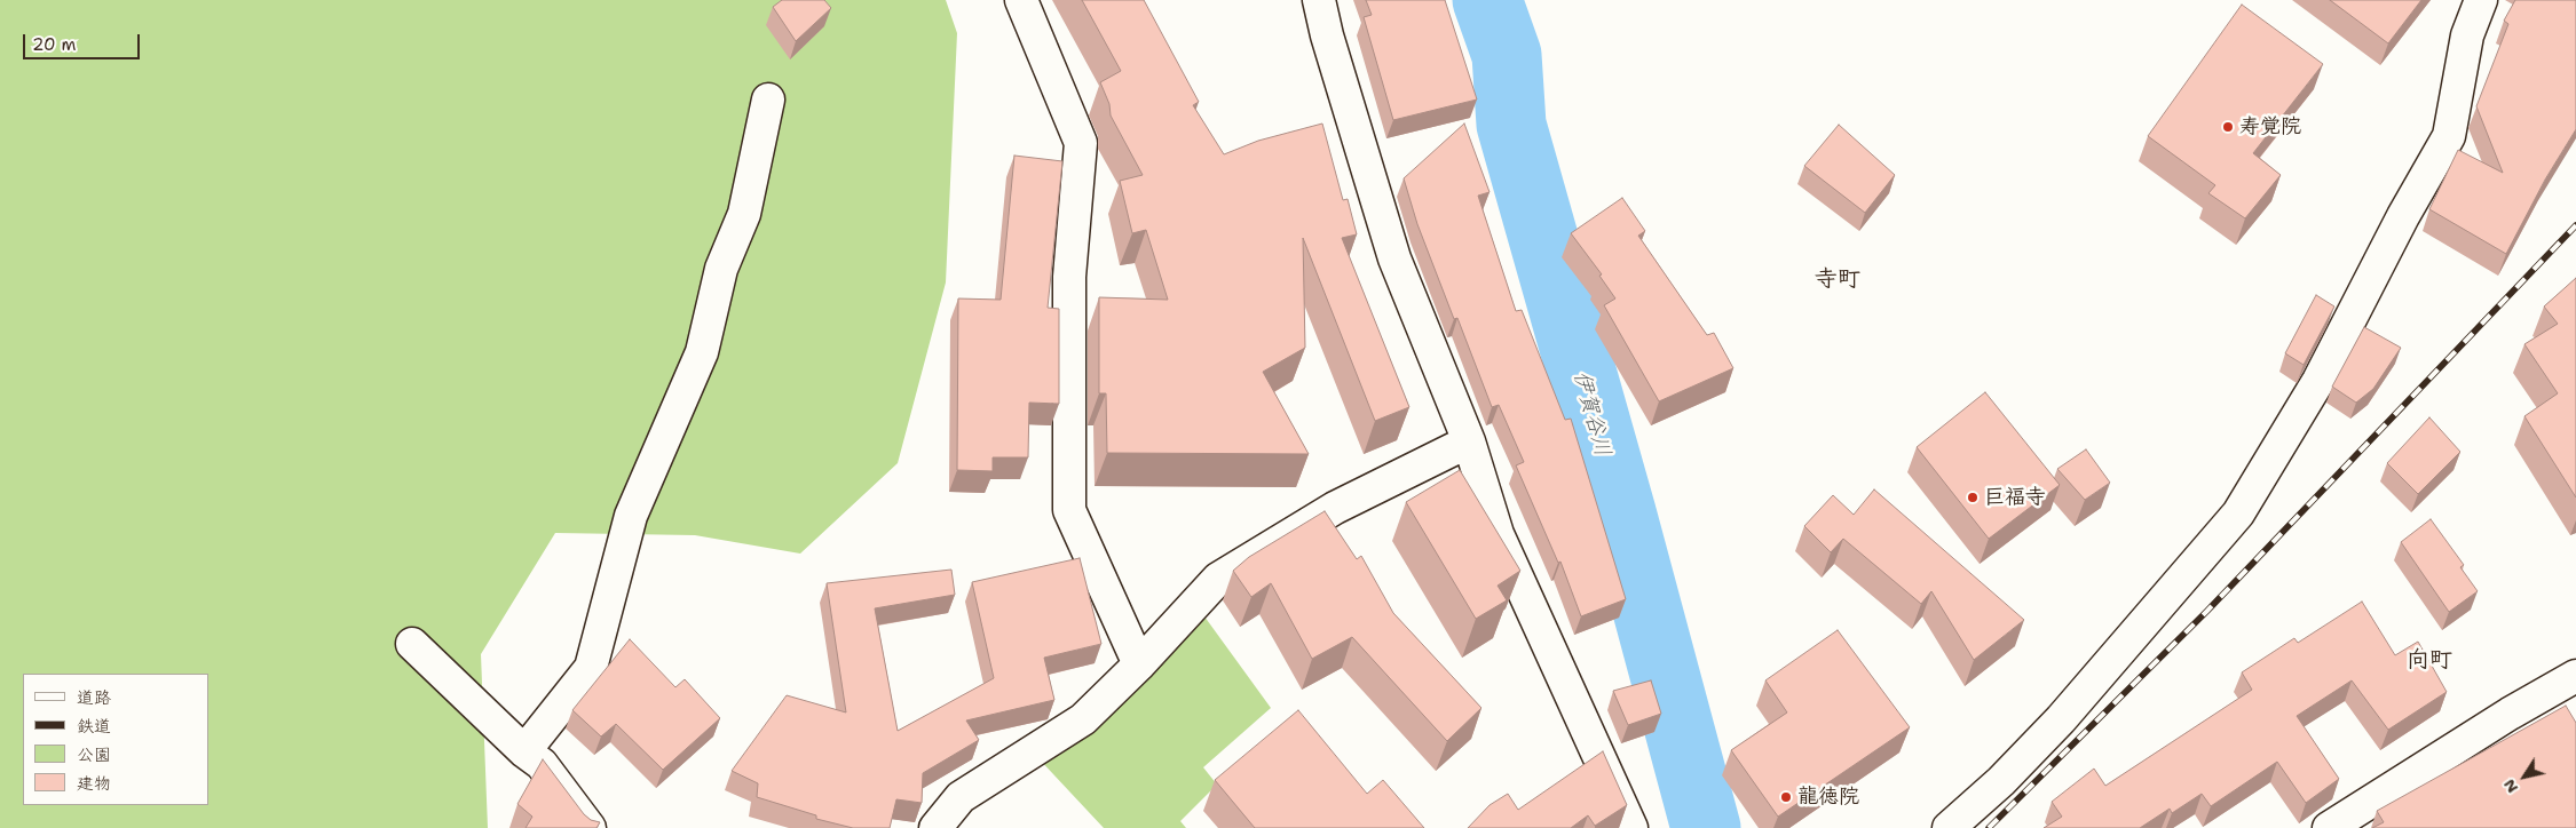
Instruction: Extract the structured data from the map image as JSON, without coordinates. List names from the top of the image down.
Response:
{
  "districts": ["寺町", "向町"],
  "water": ["伊賀谷川"],
  "places": ["寿覚院", "巨福寺", "龍徳院"],
  "legend": [
    "道路",
    "鉄道",
    "公園",
    "建物"
  ],
  "scale_bar": "20 m",
  "north": "bottom left"
}
